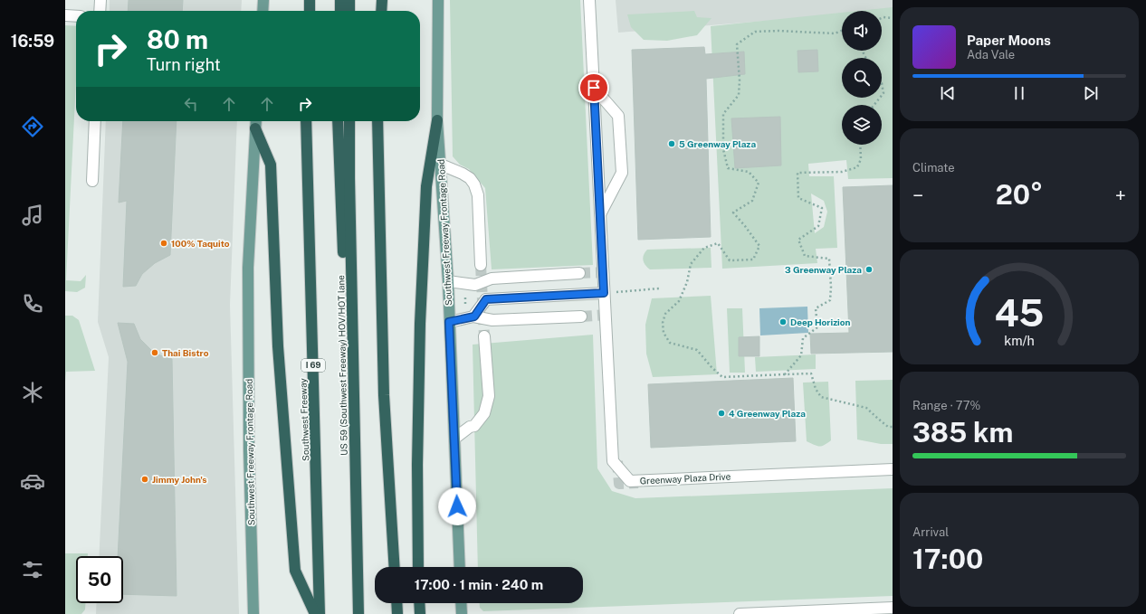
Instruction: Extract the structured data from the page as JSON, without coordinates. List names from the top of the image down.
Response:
{
  "streets": {
    "highway": ["I 69", "US 59 (Southwest Freeway) HOV/HOT lane", "Southwest Freeway"],
    "main road": ["Southwest Freeway Frontage Road"],
    "street": ["Greenway Plaza Drive"]
  },
  "places": [
    "5 Greenway Plaza",
    "100% Taquito",
    "3 Greenway Plaza",
    "Deep Horizion",
    "Thai Bistro",
    "4 Greenway Plaza",
    "Jimmy John's"
  ],
  "page": {
    "tabs": "16:59",
    "turn": ["80 m", "Turn right"],
    "song": ["Paper Moons", "Ada Vale"],
    "tile": [
      "Climate",
      ["Range · 77%", "385 km"],
      ["Arrival", "17:00"]
    ],
    "heat": ["−", "20°", "+"],
    "limit": "50",
    "trip": "17:00 · 1 min · 240 m",
    "gauge": ["45", "km/h"]
  }
}
